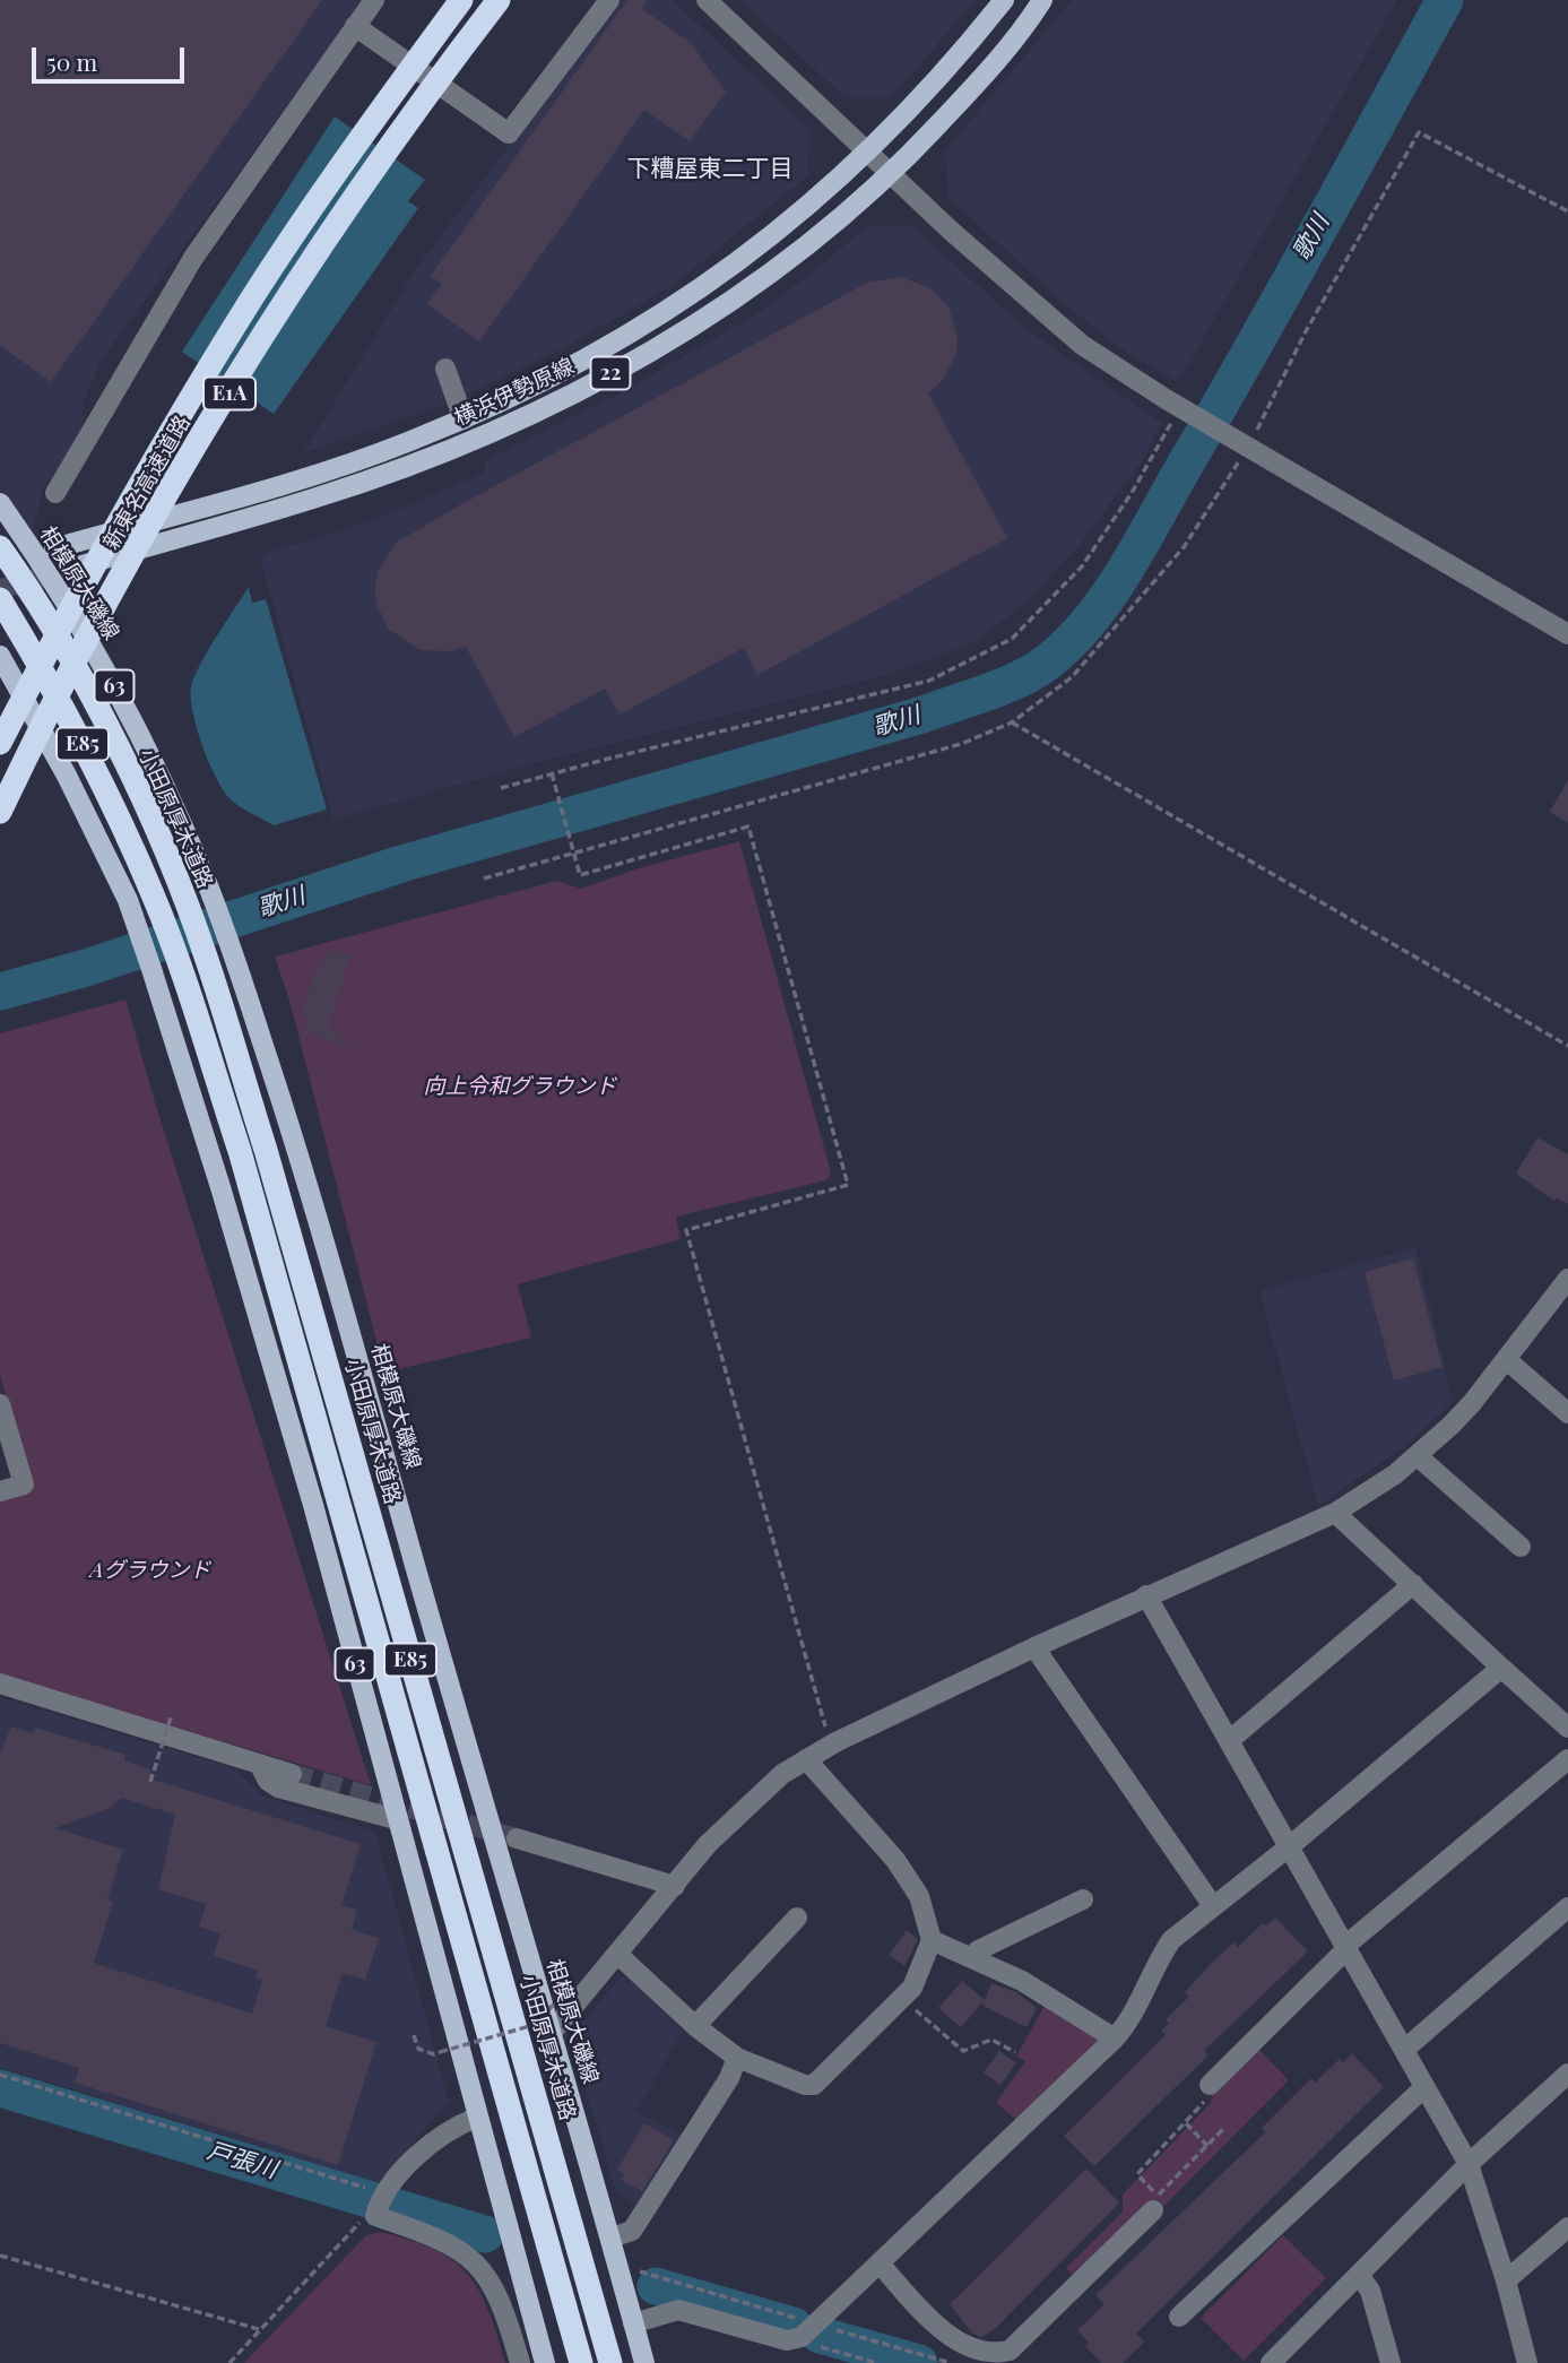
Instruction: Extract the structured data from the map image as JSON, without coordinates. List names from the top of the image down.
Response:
{
  "streets": {
    "highway": [
      "E1A",
      "新東名高速道路",
      "E85",
      "小田原厚木道路"
    ],
    "main road": [
      "22",
      "横浜伊勢原線",
      "相模原大磯線",
      "63"
    ]
  },
  "districts": ["下糟屋東二丁目"],
  "water": ["歌川", "戸張川"],
  "parks": ["向上令和グラウンド", "Aグラウンド"],
  "scale_bar": "50 m"
}
